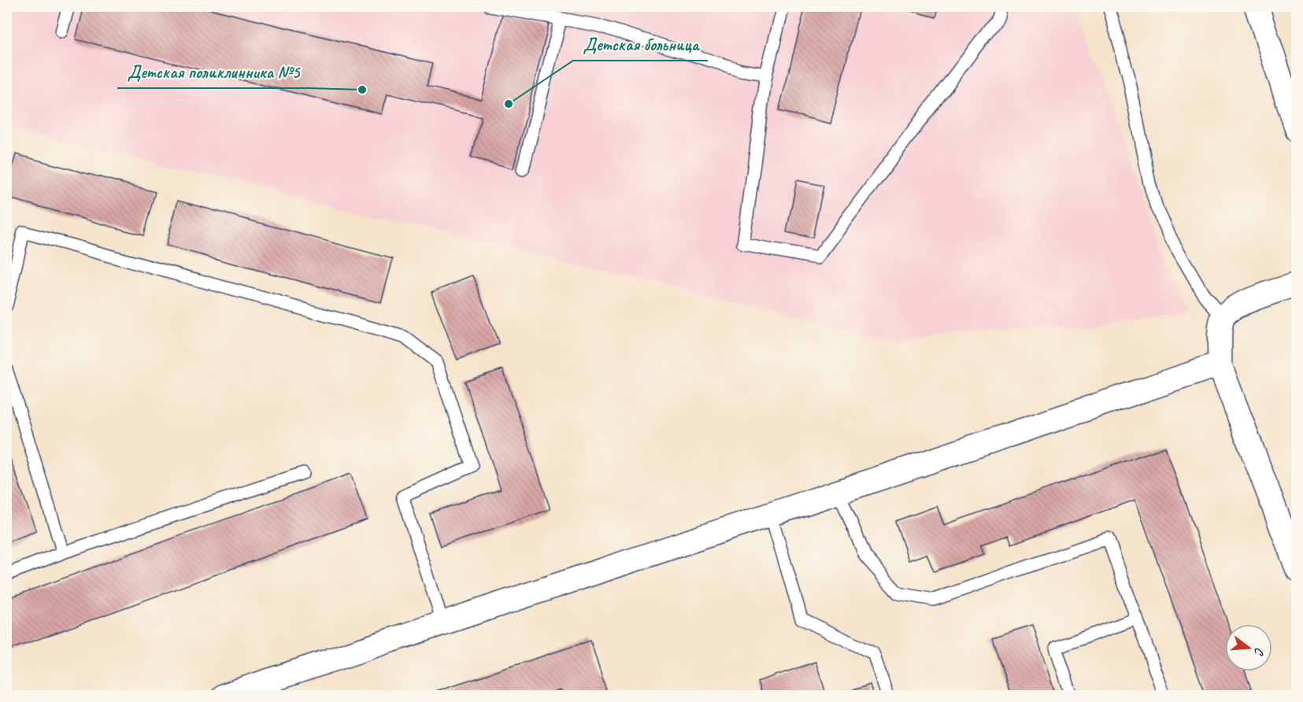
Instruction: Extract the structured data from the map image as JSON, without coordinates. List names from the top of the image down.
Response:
{
  "places": ["Детская поликлинника №5", "Детская больница"],
  "north": "right"
}
